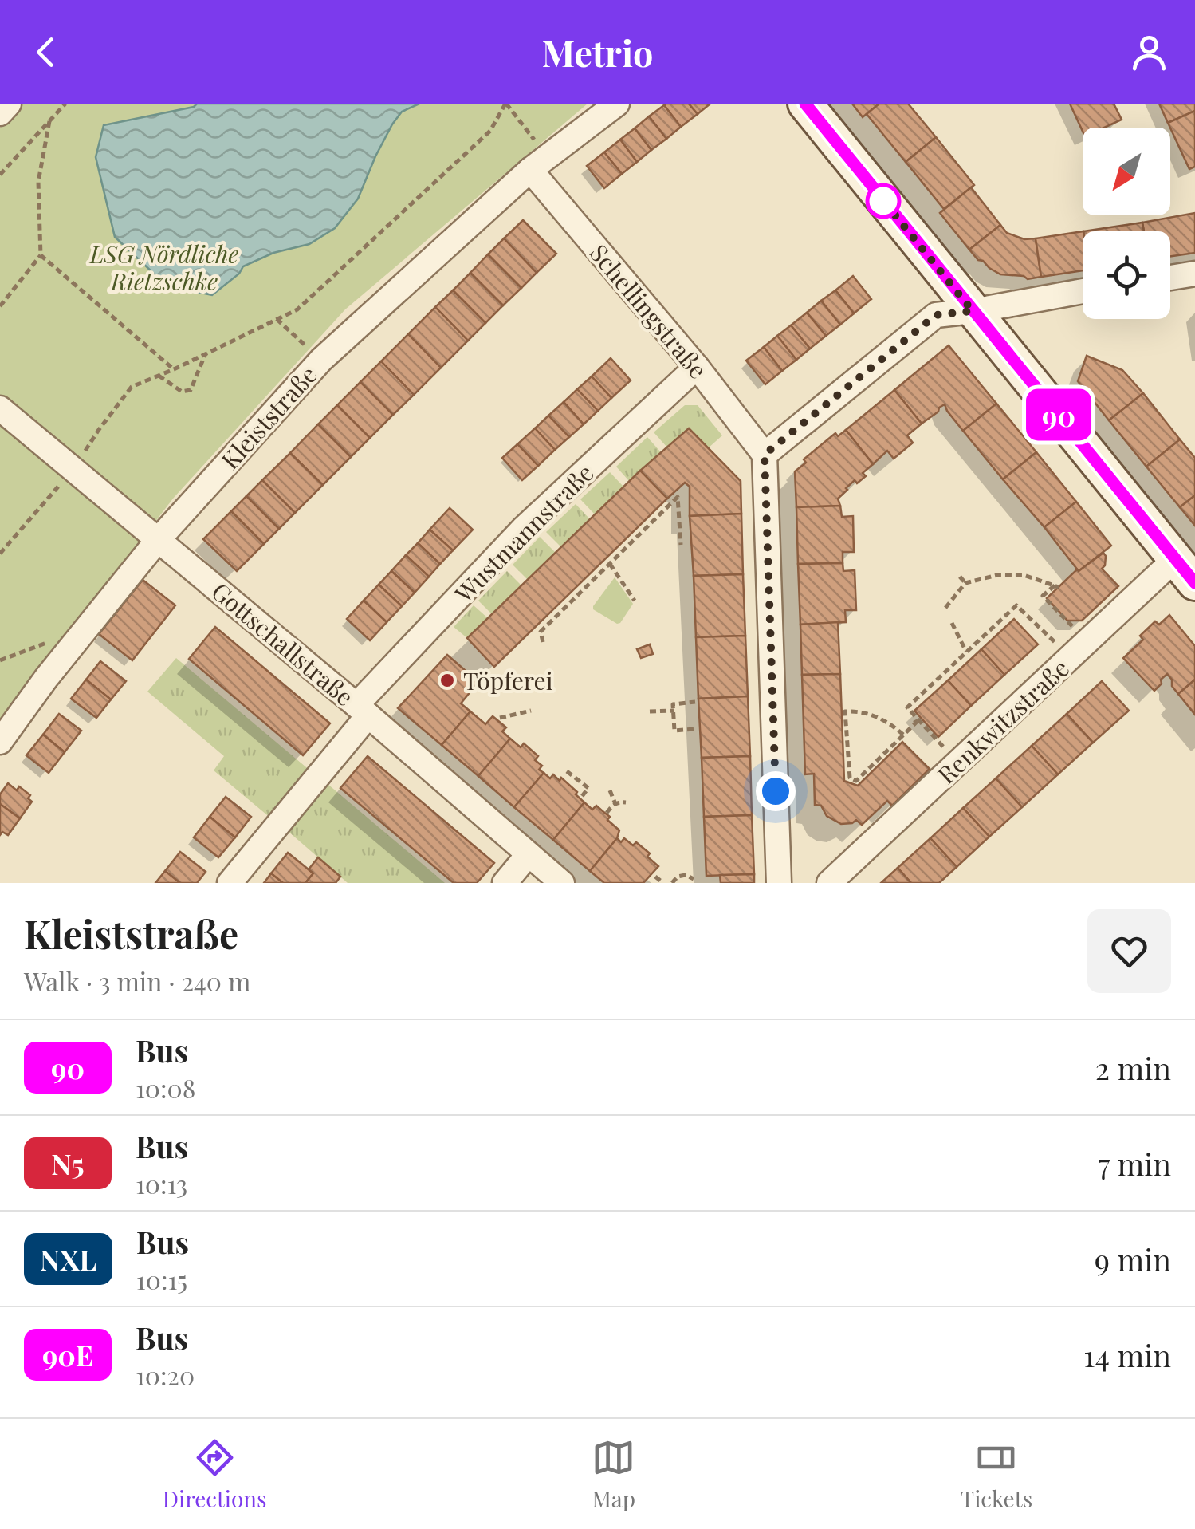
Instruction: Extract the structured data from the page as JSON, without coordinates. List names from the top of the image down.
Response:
{
  "streets": {
    "street": [
      "Schellingstraße",
      "Kleiststraße",
      "Wustmannstraße",
      "Gottschallstraße",
      "Renkwitzstraße"
    ]
  },
  "crossings": [
    ["Schellingstraße", "Kleiststraße"],
    ["Schellingstraße", "Wustmannstraße"],
    ["Kleiststraße", "Gottschallstraße"],
    ["Wustmannstraße", "Gottschallstraße"]
  ],
  "parks": ["LSG Nördliche Rietzschke"],
  "places": ["Töpferei"],
  "lines": ["bus line 90"],
  "north": "bottom left",
  "page": {
    "header": "Metrio",
    "on_map": "90",
    "heading": ["Kleiststraße", "Walk · 3 min · 240 m"],
    "list": [
      {
        "mark": "90",
        "name": "Bus",
        "note": "10:08",
        "value": "2 min"
      },
      {
        "mark": "N5",
        "name": "Bus",
        "note": "10:13",
        "value": "7 min"
      },
      {
        "mark": "NXL",
        "name": "Bus",
        "note": "10:15",
        "value": "9 min"
      },
      {
        "mark": "90E",
        "name": "Bus",
        "note": "10:20",
        "value": "14 min"
      }
    ],
    "tabs": ["Directions", "Map", "Tickets"]
  }
}
